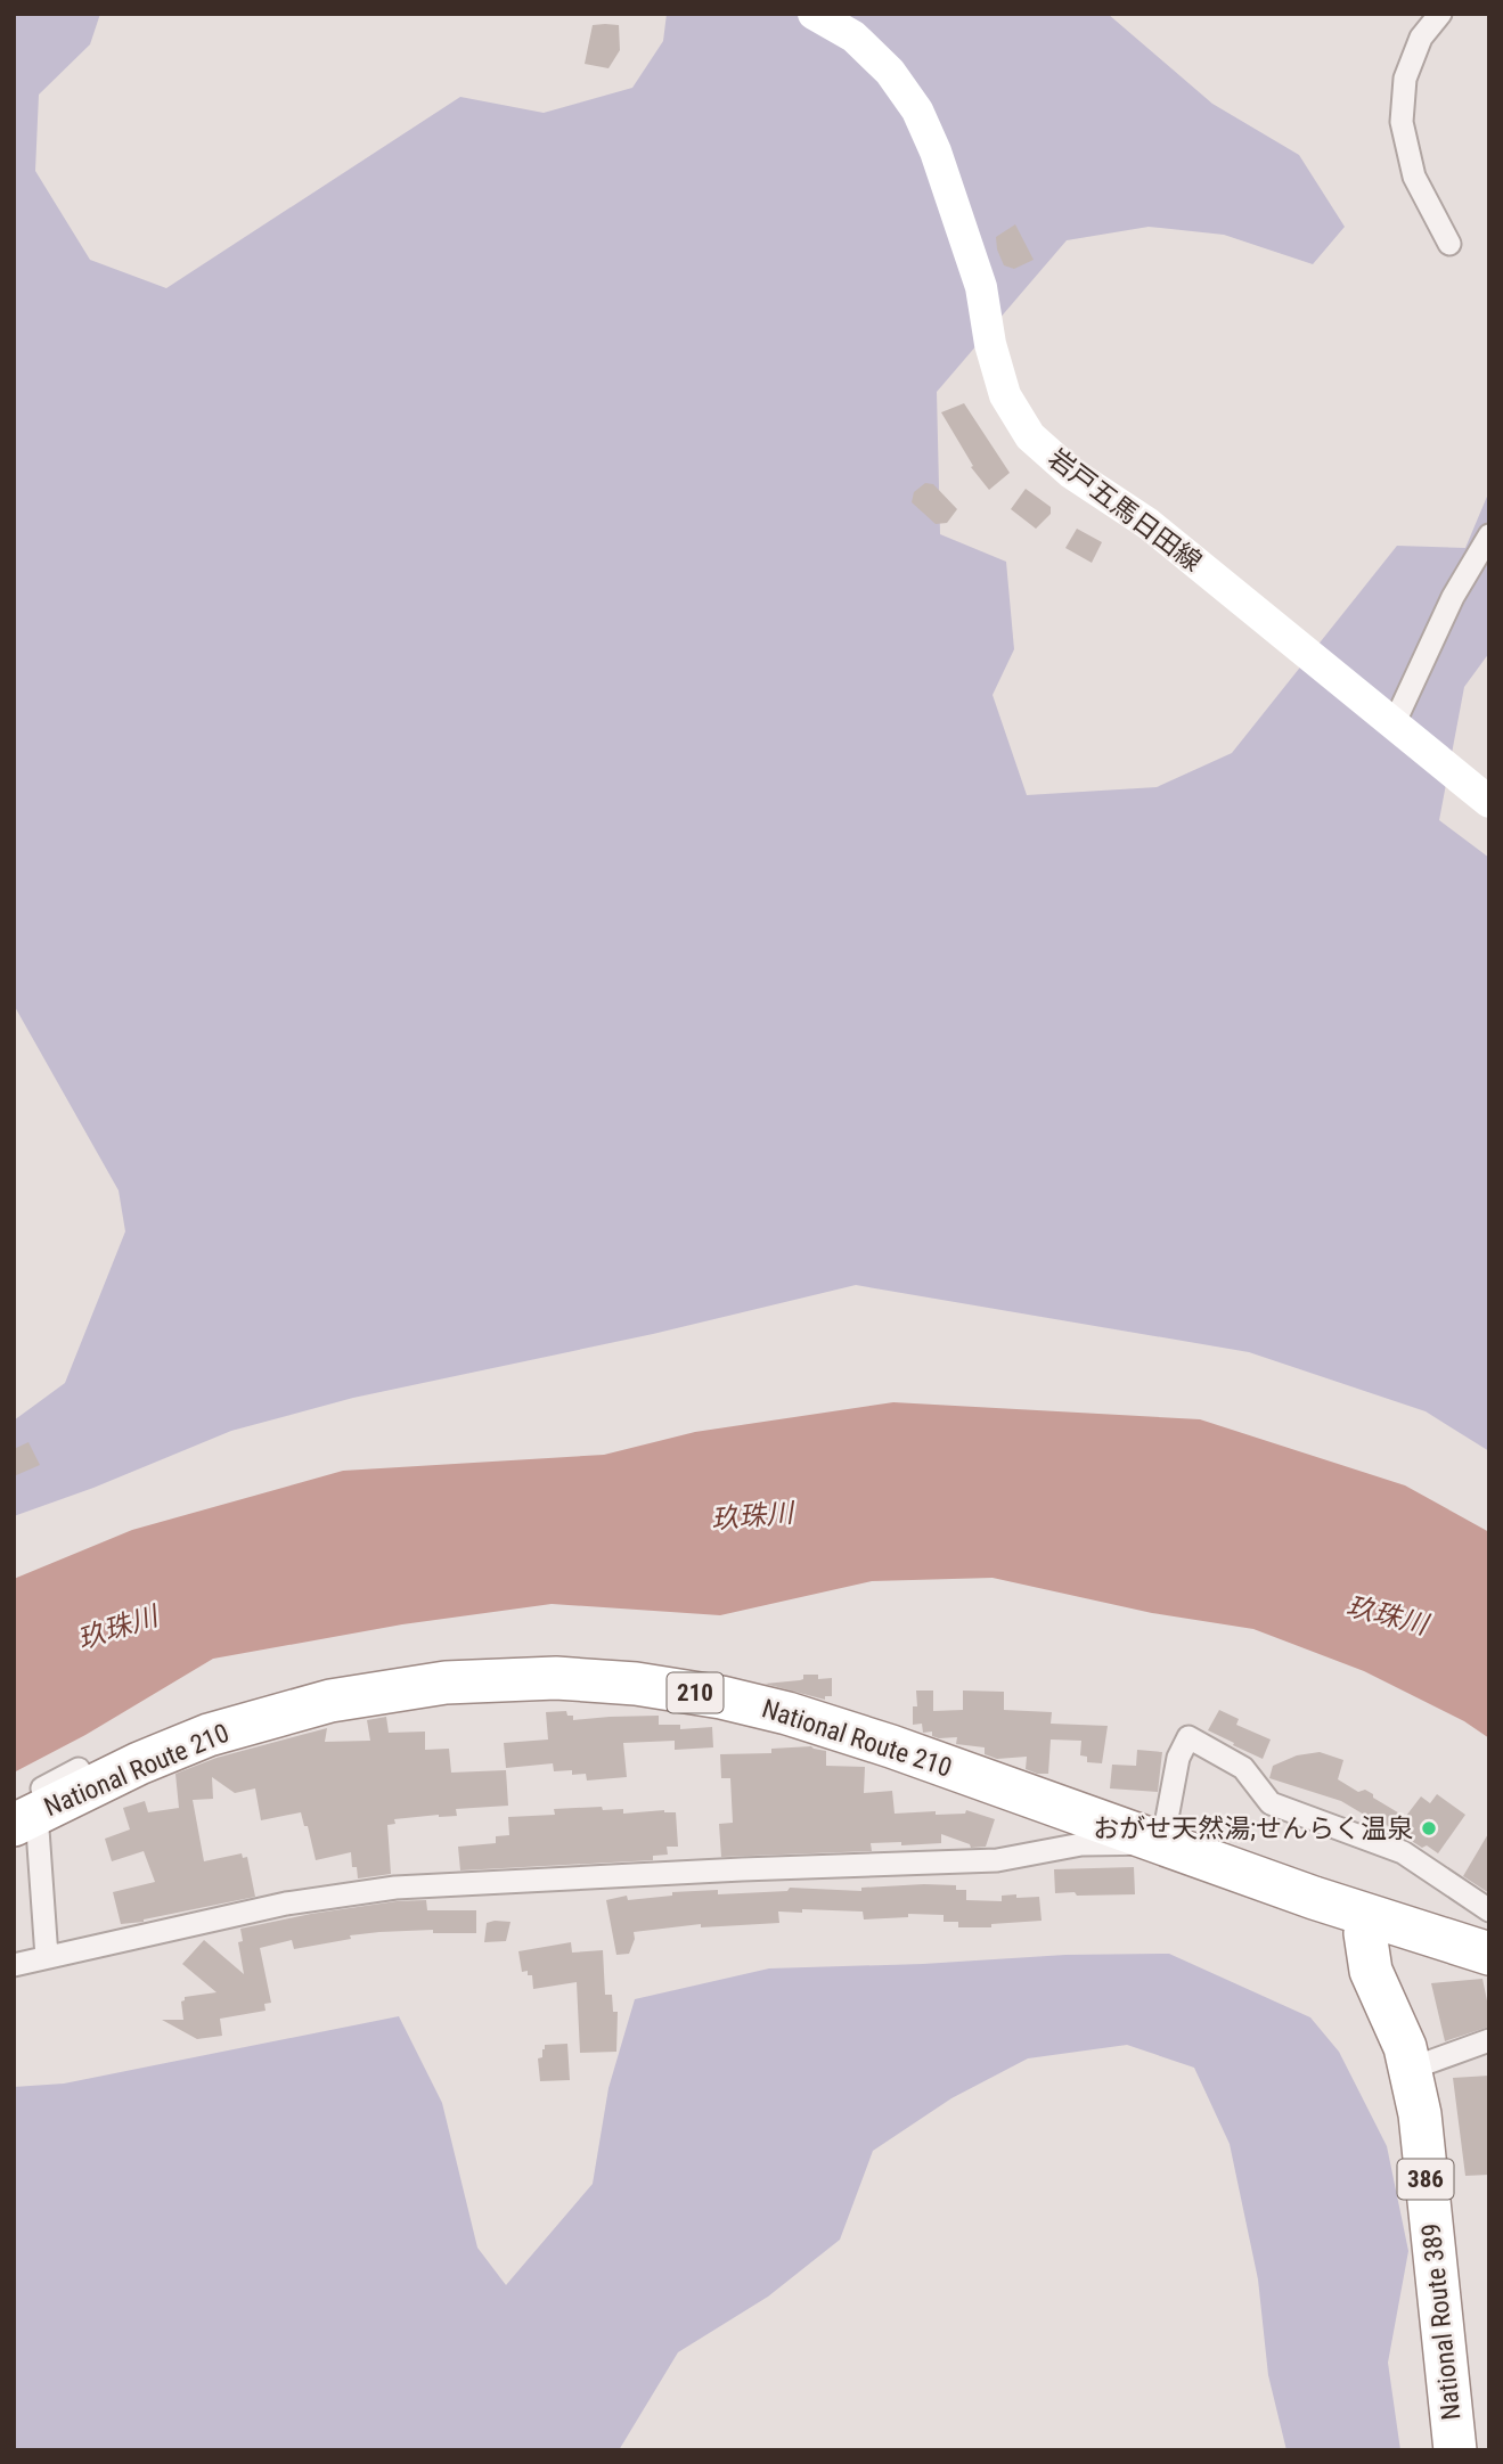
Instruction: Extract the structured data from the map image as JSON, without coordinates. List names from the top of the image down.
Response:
{
  "streets": {
    "highway": [
      "210",
      "National Route 210",
      "386",
      "National Route 389"
    ],
    "main road": ["岩戸五馬日田線"]
  },
  "crossings": [
    ["210", "National Route 210"],
    ["210", "National Route 389"],
    ["National Route 210", "National Route 389"]
  ],
  "water": ["玖珠川"],
  "places": ["おがせ天然湯;せんらく温泉"]
}
